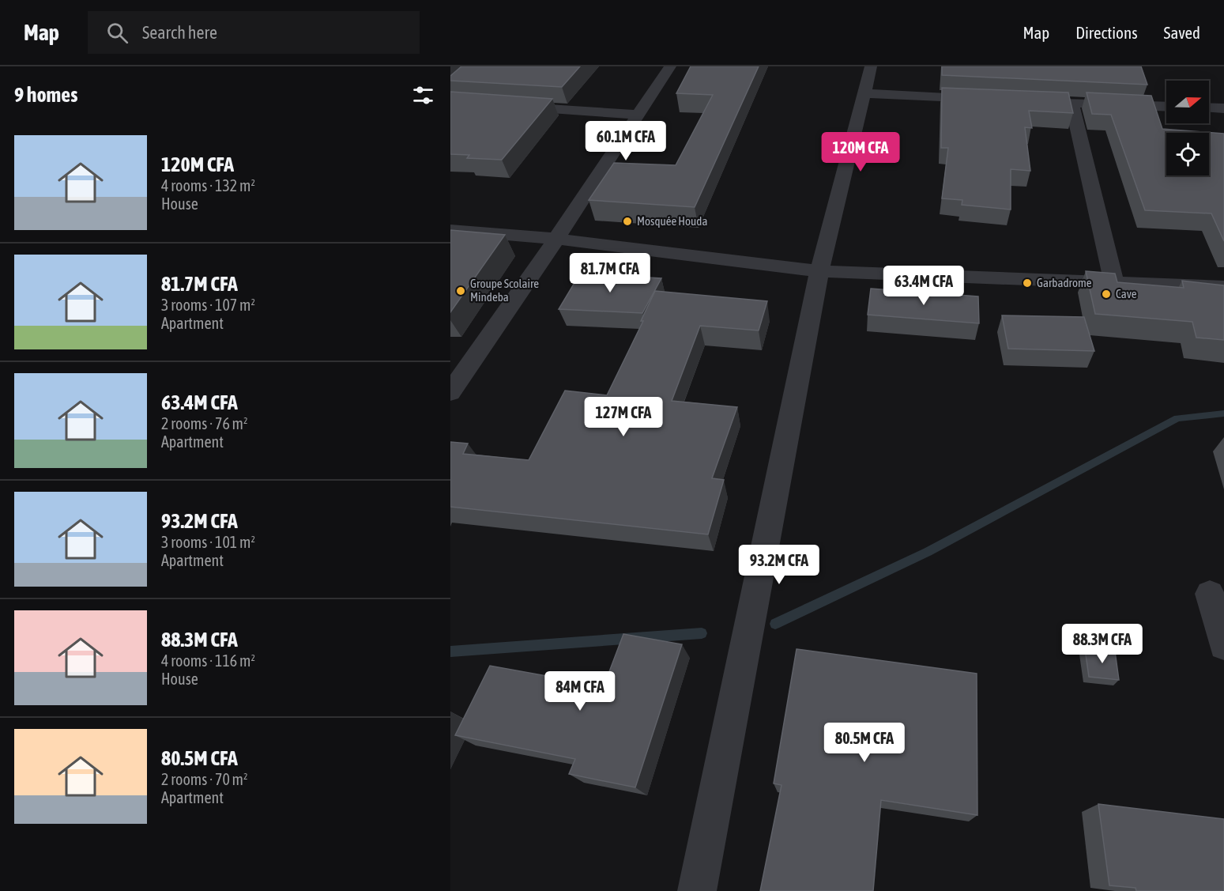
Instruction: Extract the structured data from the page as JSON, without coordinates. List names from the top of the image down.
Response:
{
  "places": [
    "Mosquée Houda",
    "Garbadrome",
    "Groupe Scolaire Mindeba",
    "Cave"
  ],
  "north": "right",
  "page": {
    "header": "Map",
    "search": "Search here",
    "nav": ["Map", "Directions", "Saved"],
    "heading": "9 homes",
    "price": [
      "60.1M CFA",
      "120M CFA",
      "81.7M CFA",
      "63.4M CFA",
      "127M CFA",
      "93.2M CFA",
      "88.3M CFA",
      "84M CFA",
      "80.5M CFA"
    ],
    "list": [
      {
        "name": "120M CFA",
        "note": "4 rooms · 132 m² · House"
      },
      {
        "name": "81.7M CFA",
        "note": "3 rooms · 107 m² · Apartment"
      },
      {
        "name": "63.4M CFA",
        "note": "2 rooms · 76 m² · Apartment"
      },
      {
        "name": "93.2M CFA",
        "note": "3 rooms · 101 m² · Apartment"
      },
      {
        "name": "88.3M CFA",
        "note": "4 rooms · 116 m² · House"
      },
      {
        "name": "80.5M CFA",
        "note": "2 rooms · 70 m² · Apartment"
      }
    ]
  }
}
